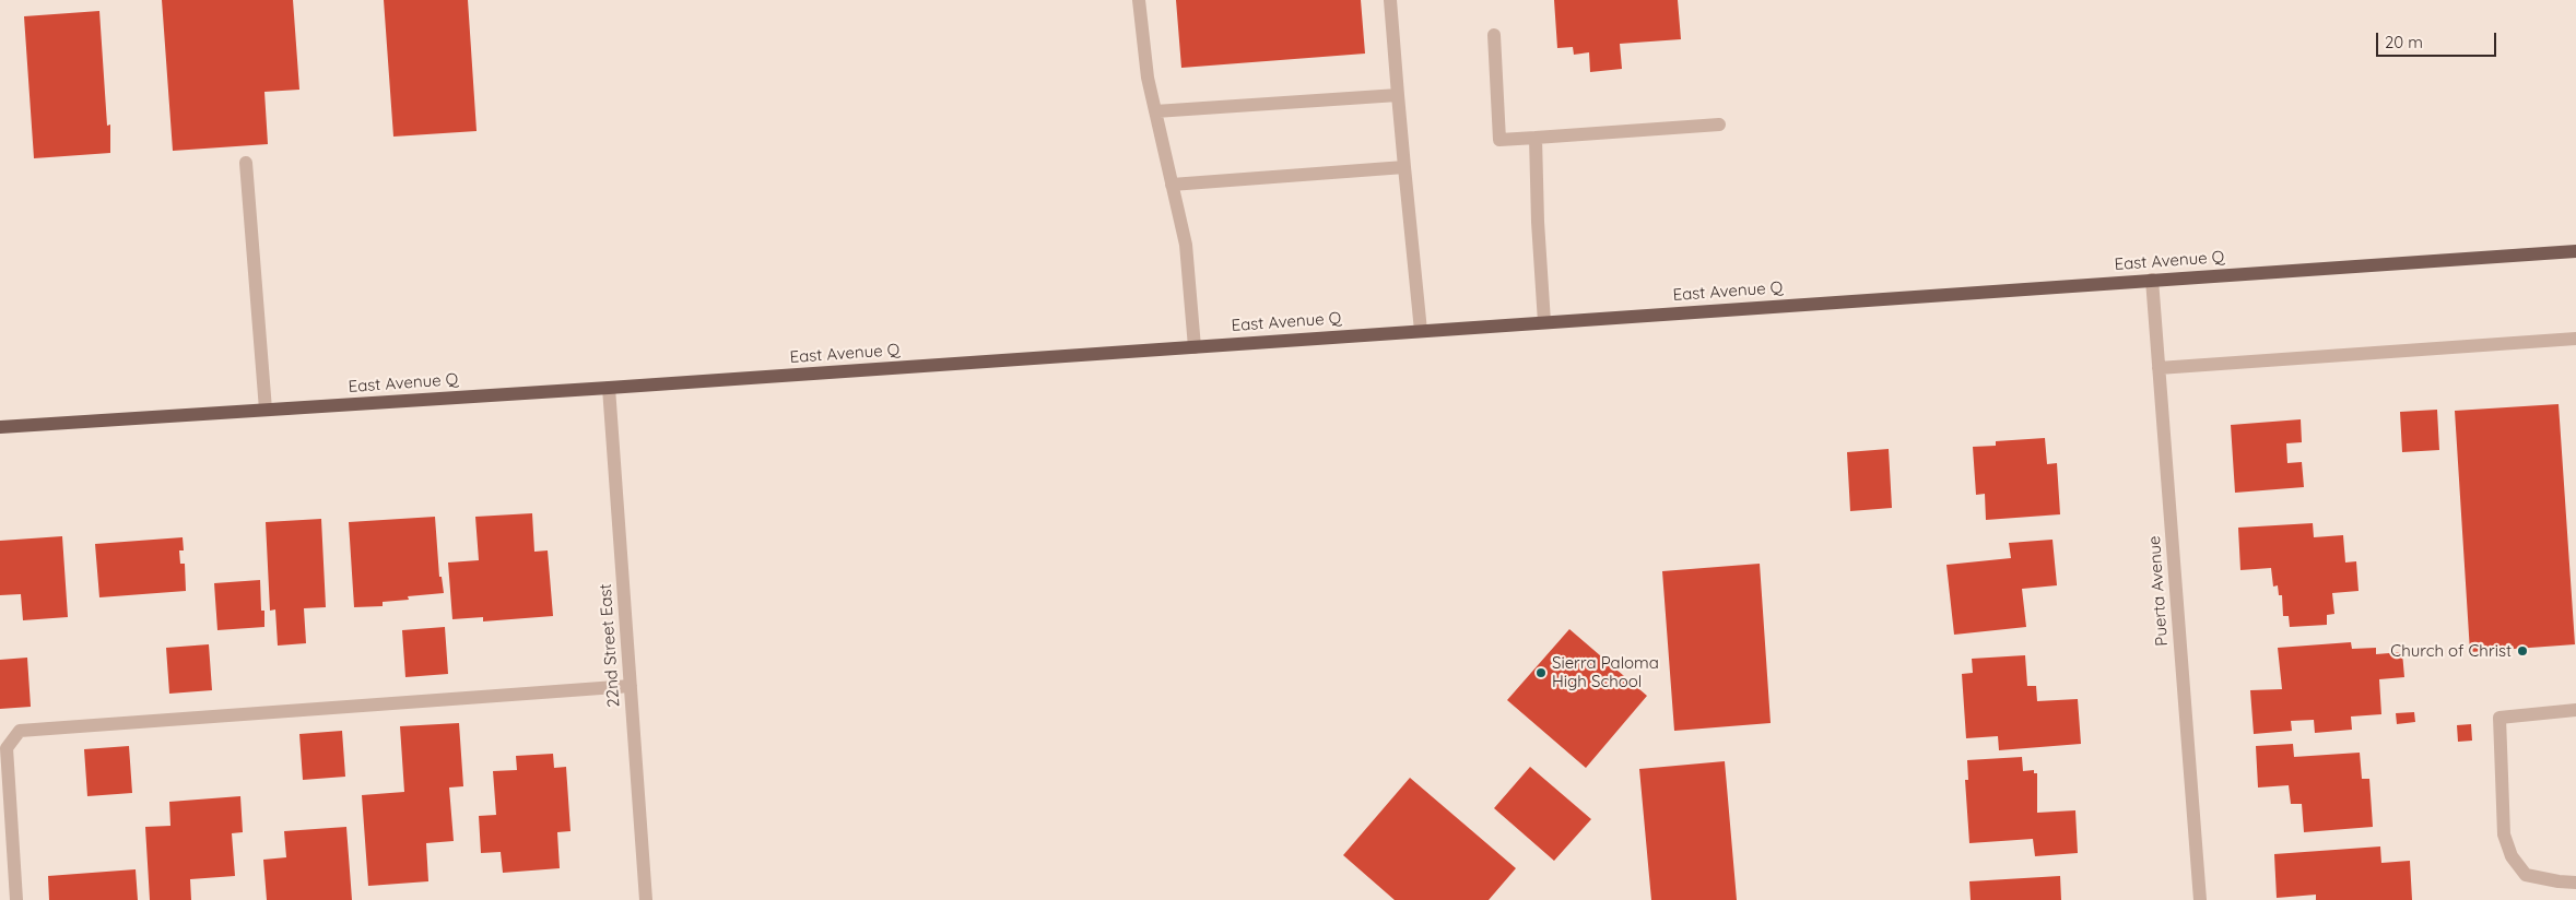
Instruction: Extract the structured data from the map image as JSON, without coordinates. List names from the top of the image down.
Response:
{
  "streets": {
    "main road": ["East Avenue Q"],
    "street": ["Puerta Avenue", "22nd Street East"]
  },
  "crossings": [
    ["East Avenue Q", "Puerta Avenue"],
    ["East Avenue Q", "22nd Street East"]
  ],
  "places": ["Church of Christ", "Sierra Paloma High School"],
  "scale_bar": "20 m"
}
